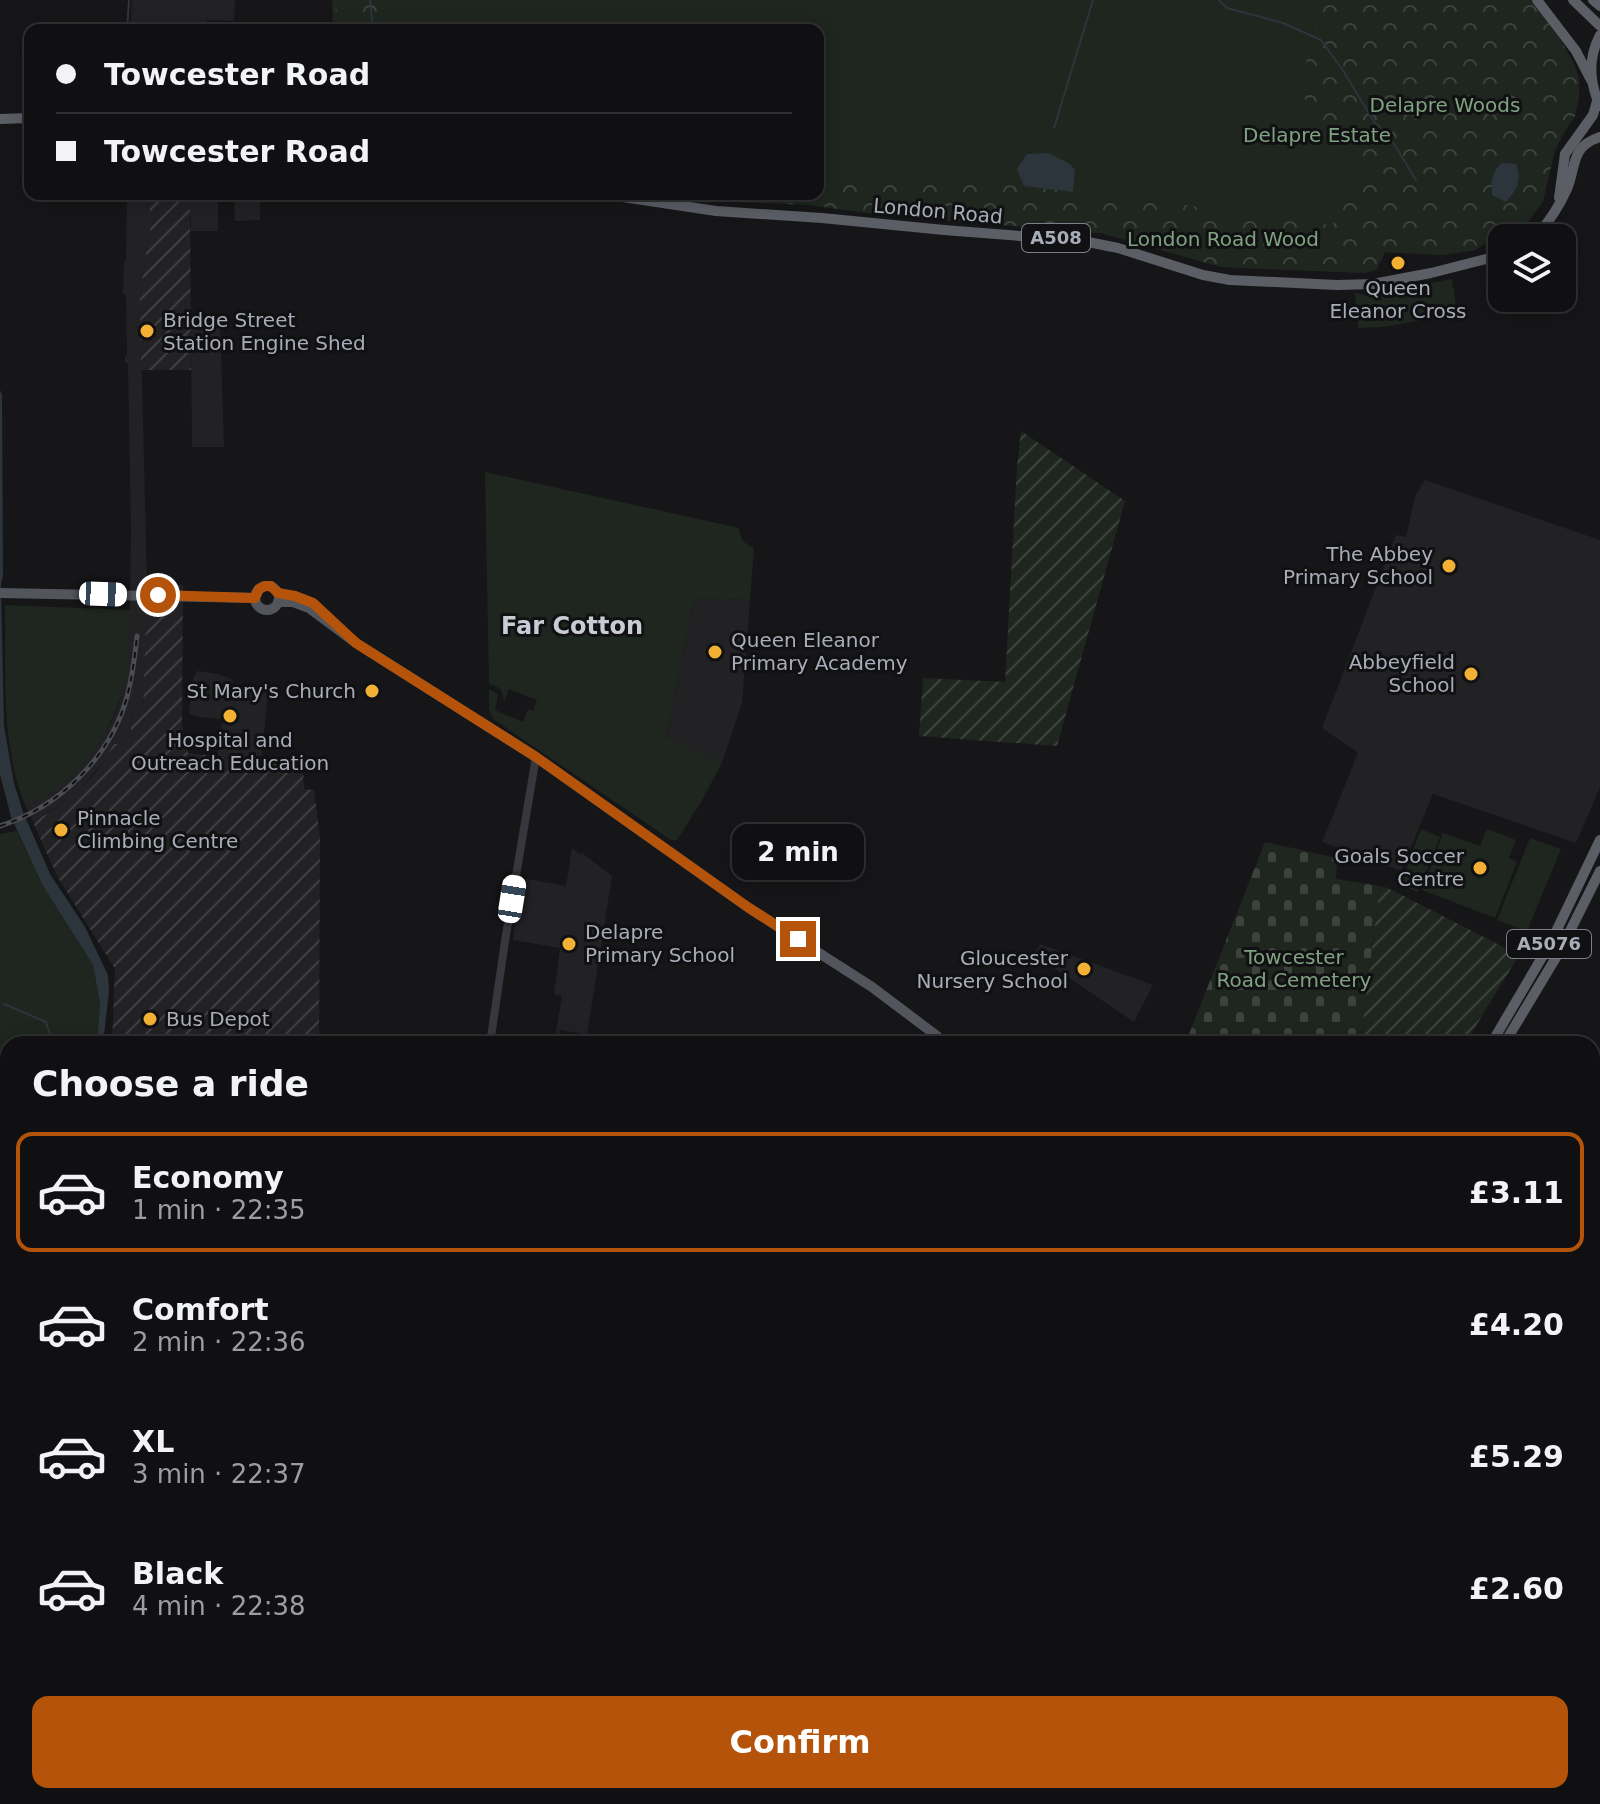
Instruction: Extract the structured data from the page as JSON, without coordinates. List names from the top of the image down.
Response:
{
  "streets": {
    "highway": ["London Road", "A508", "A5076"]
  },
  "districts": ["Far Cotton"],
  "parks": [
    "Delapre Woods",
    "Delapre Estate",
    "London Road Wood",
    "Towcester Road Cemetery"
  ],
  "places": [
    "Queen Eleanor Cross",
    "Bridge Street Station Engine Shed",
    "The Abbey Primary School",
    "Queen Eleanor Primary Academy",
    "Abbeyfield School",
    "St Mary's Church",
    "Hospital and Outreach Education",
    "Pinnacle Climbing Centre",
    "Goals Soccer Centre",
    "Delapre Primary School",
    "Gloucester Nursery School",
    "Bus Depot"
  ],
  "page": {
    "banner": ["Towcester Road", "Towcester Road"],
    "bubble": "2 min",
    "heading": "Choose a ride",
    "list": [
      {
        "name": "Economy",
        "note": "1 min · 22:35",
        "value": "£3.11"
      },
      {
        "name": "Comfort",
        "note": "2 min · 22:36",
        "value": "£4.20"
      },
      {
        "name": "XL",
        "note": "3 min · 22:37",
        "value": "£5.29"
      },
      {
        "name": "Black",
        "note": "4 min · 22:38",
        "value": "£2.60"
      }
    ],
    "buttons": "Confirm"
  }
}
